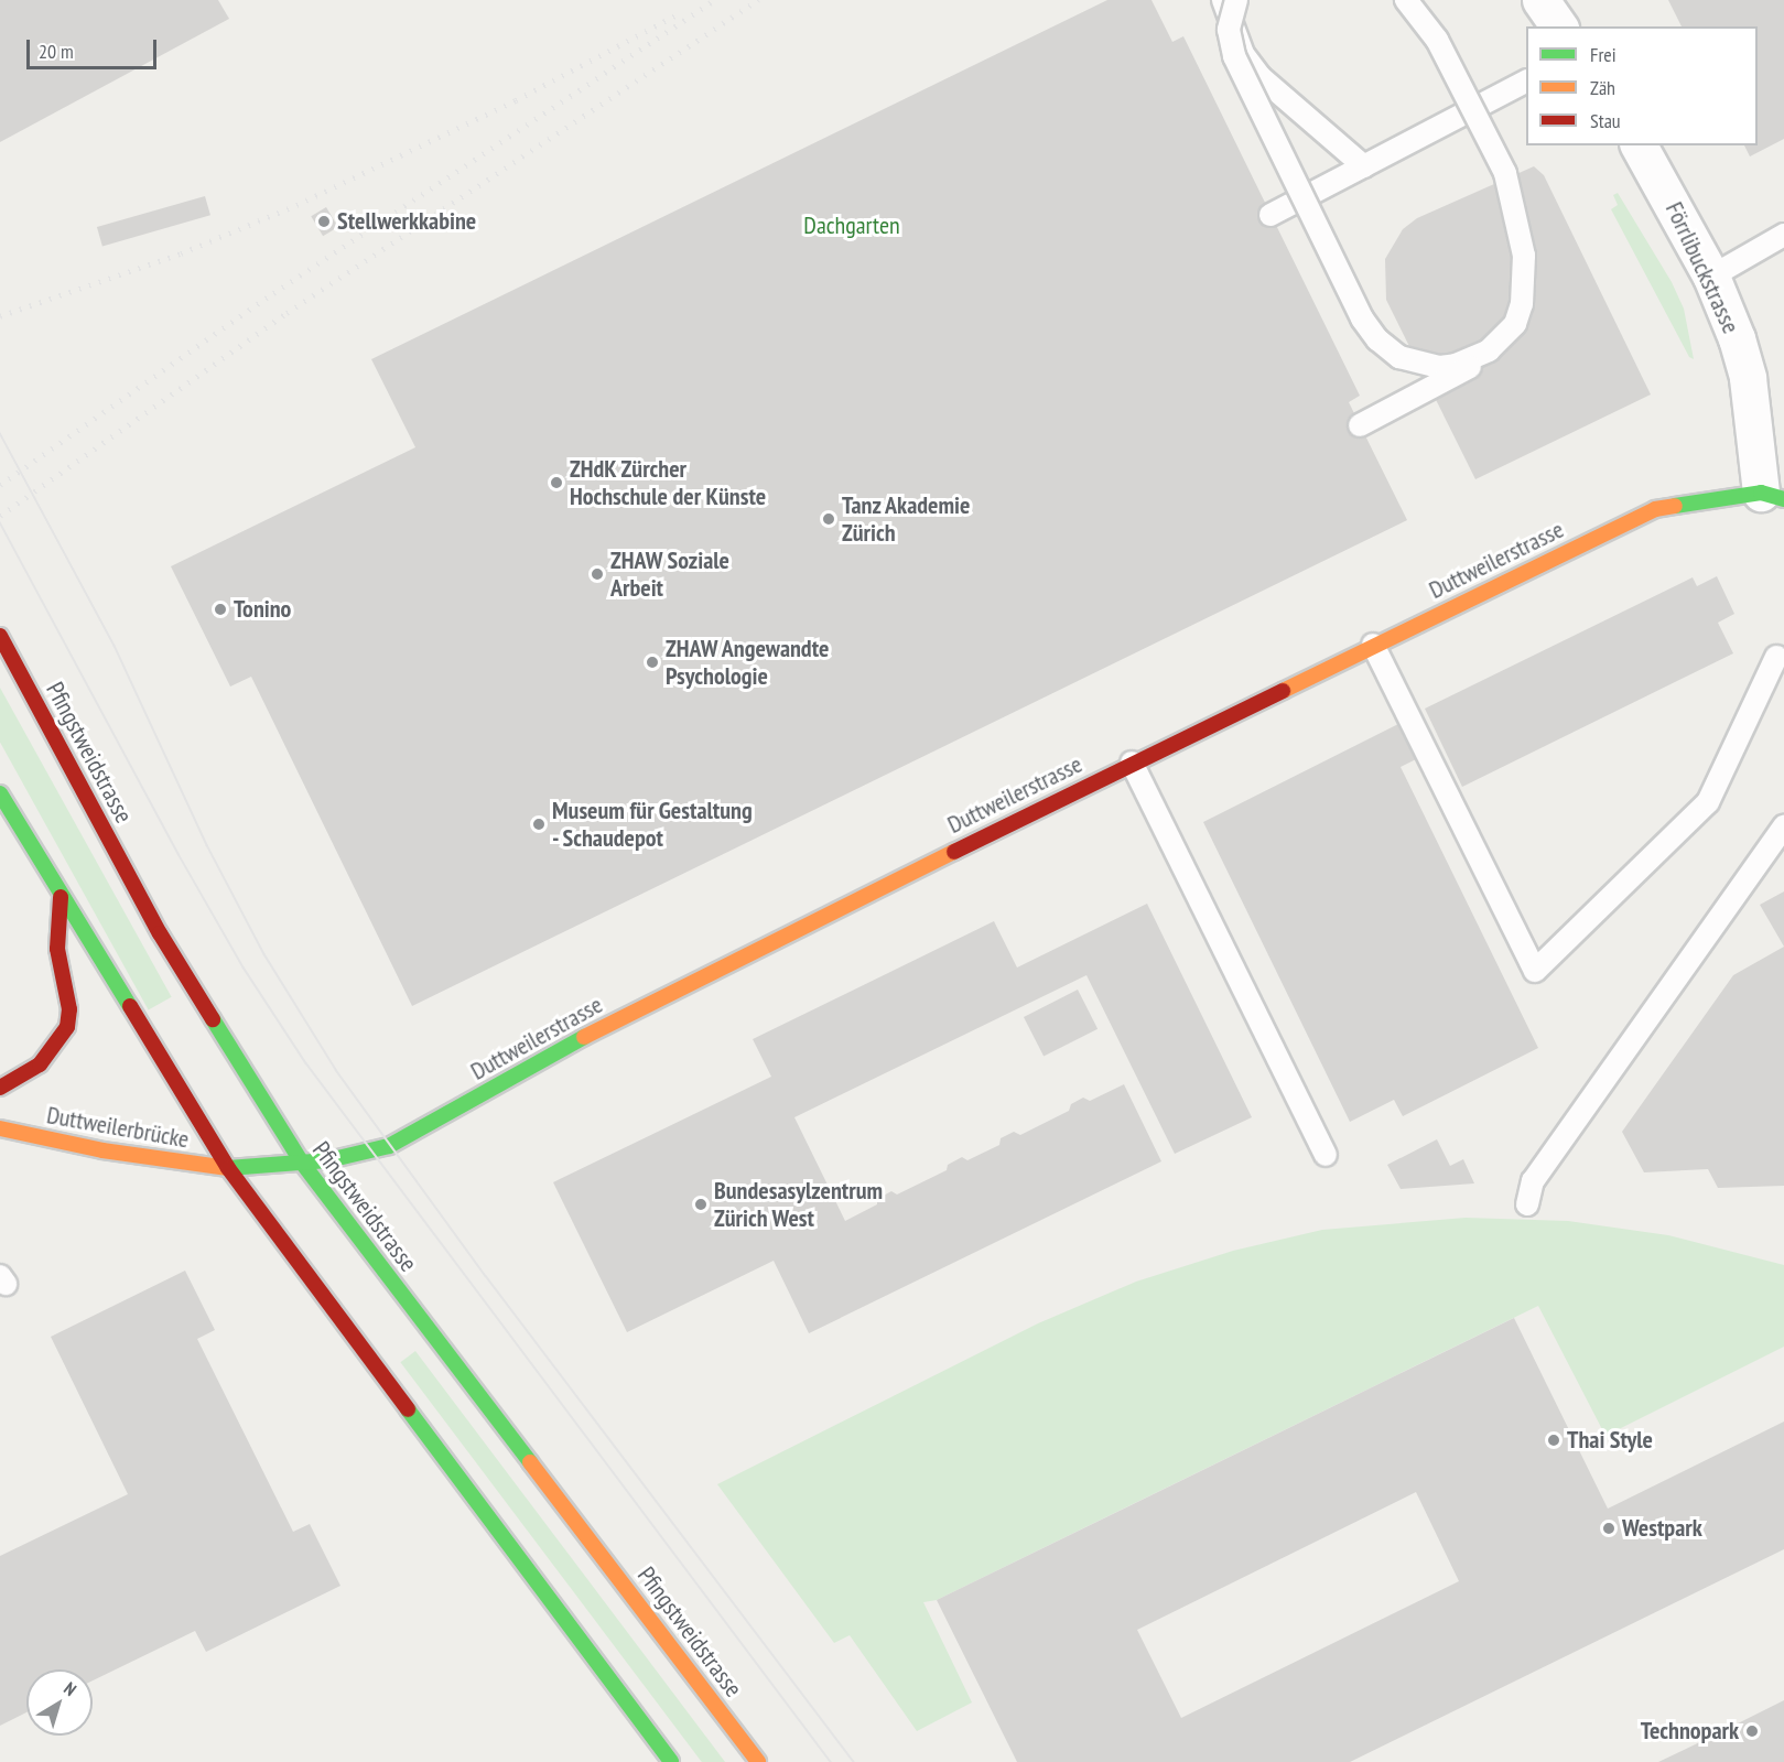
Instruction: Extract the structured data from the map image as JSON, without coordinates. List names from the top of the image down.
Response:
{
  "streets": {
    "main road": ["Duttweilerstrasse", "Pfingstweidstrasse", "Duttweilerbrücke"],
    "street": ["Förrlibuckstrasse"]
  },
  "crossings": [
    ["Förrlibuckstrasse", "Duttweilerstrasse"],
    ["Duttweilerstrasse", "Pfingstweidstrasse"],
    ["Duttweilerstrasse", "Duttweilerbrücke"]
  ],
  "parks": ["Dachgarten"],
  "places": [
    "Stellwerkkabine",
    "ZHdK Zürcher Hochschule der Künste",
    "Tanz Akademie Zürich",
    "ZHAW Soziale Arbeit",
    "Tonino",
    "ZHAW Angewandte Psychologie",
    "Museum für Gestaltung - Schaudepot",
    "Bundesasylzentrum Zürich West",
    "Thai Style",
    "Westpark",
    "Technopark"
  ],
  "legend": ["Frei", "Zäh", "Stau"],
  "scale_bar": "20 m",
  "north": "top right"
}
